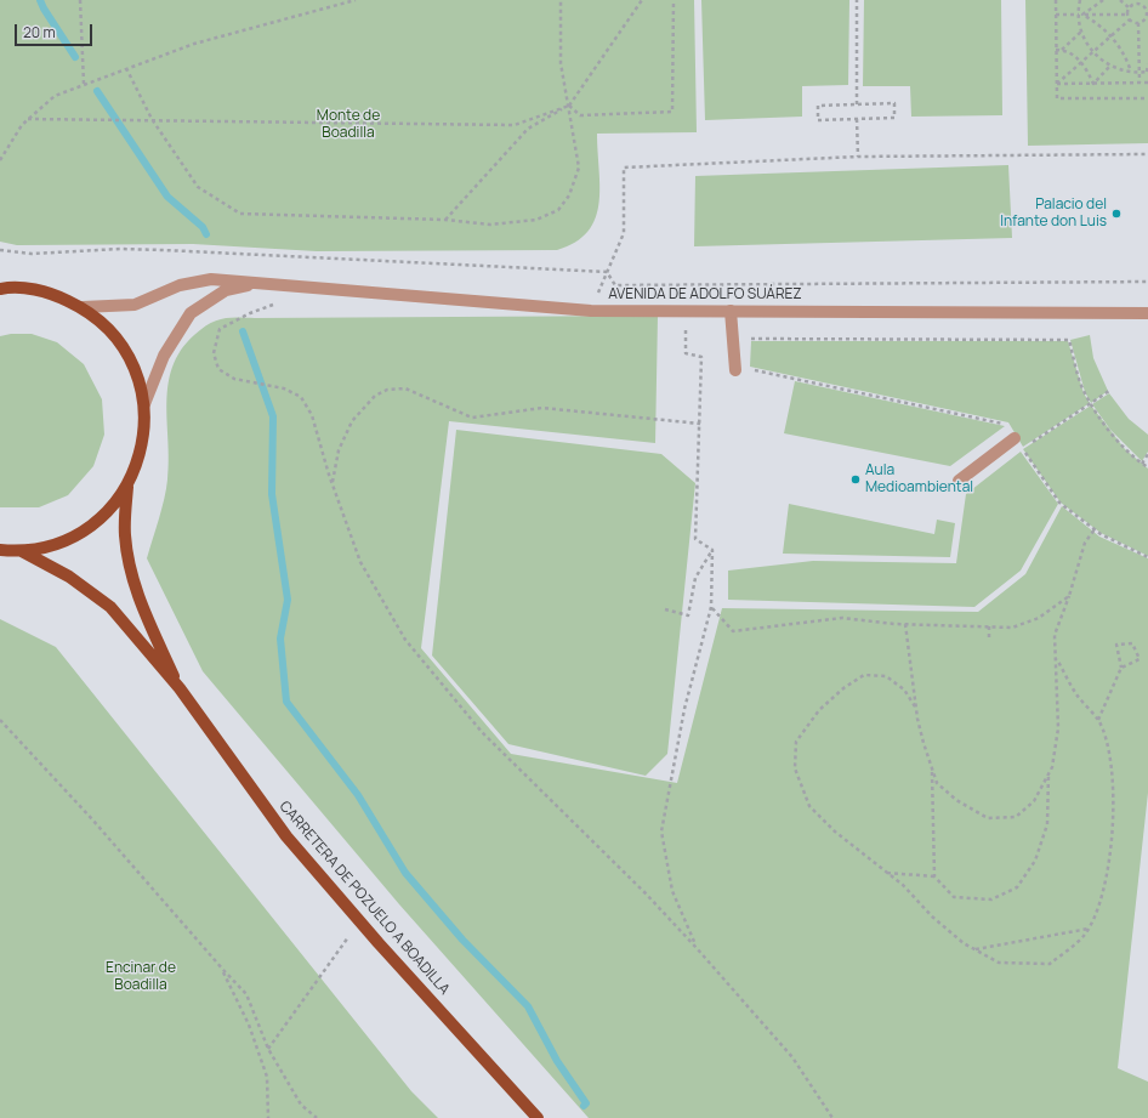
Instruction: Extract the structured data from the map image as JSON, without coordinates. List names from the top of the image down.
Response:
{
  "streets": {
    "main road": ["CARRETERA DE POZUELO A BOADILLA"],
    "street": ["AVENIDA DE ADOLFO SUÁREZ"]
  },
  "parks": ["Monte de Boadilla", "Encinar de Boadilla"],
  "places": ["Palacio del Infante don Luis", "Aula Medioambiental"],
  "scale_bar": "20 m"
}
